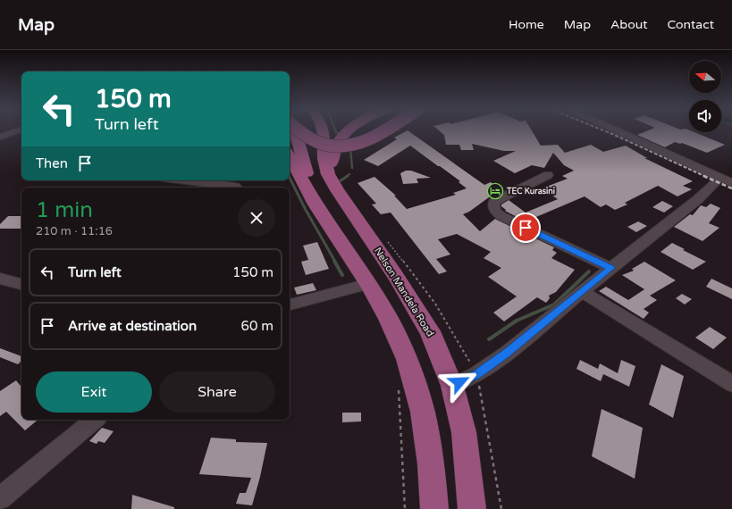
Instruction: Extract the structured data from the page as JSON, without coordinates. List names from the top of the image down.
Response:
{
  "streets": {
    "main road": ["Nelson Mandela Road"]
  },
  "places": {
    "hotel": ["TEC Kurasini"]
  },
  "north": "left",
  "page": {
    "header": "Map",
    "nav": [
      "Home",
      "Map",
      "About",
      "Contact"
    ],
    "turn": ["150 m", "Turn left"],
    "then": "Then",
    "heading": ["1 min", "210 m · 11:16"],
    "list": [
      {
        "name": "Turn left",
        "value": "150 m"
      },
      {
        "name": "Arrive at destination",
        "value": "60 m"
      }
    ],
    "buttons": ["Exit", "Share"]
  }
}
